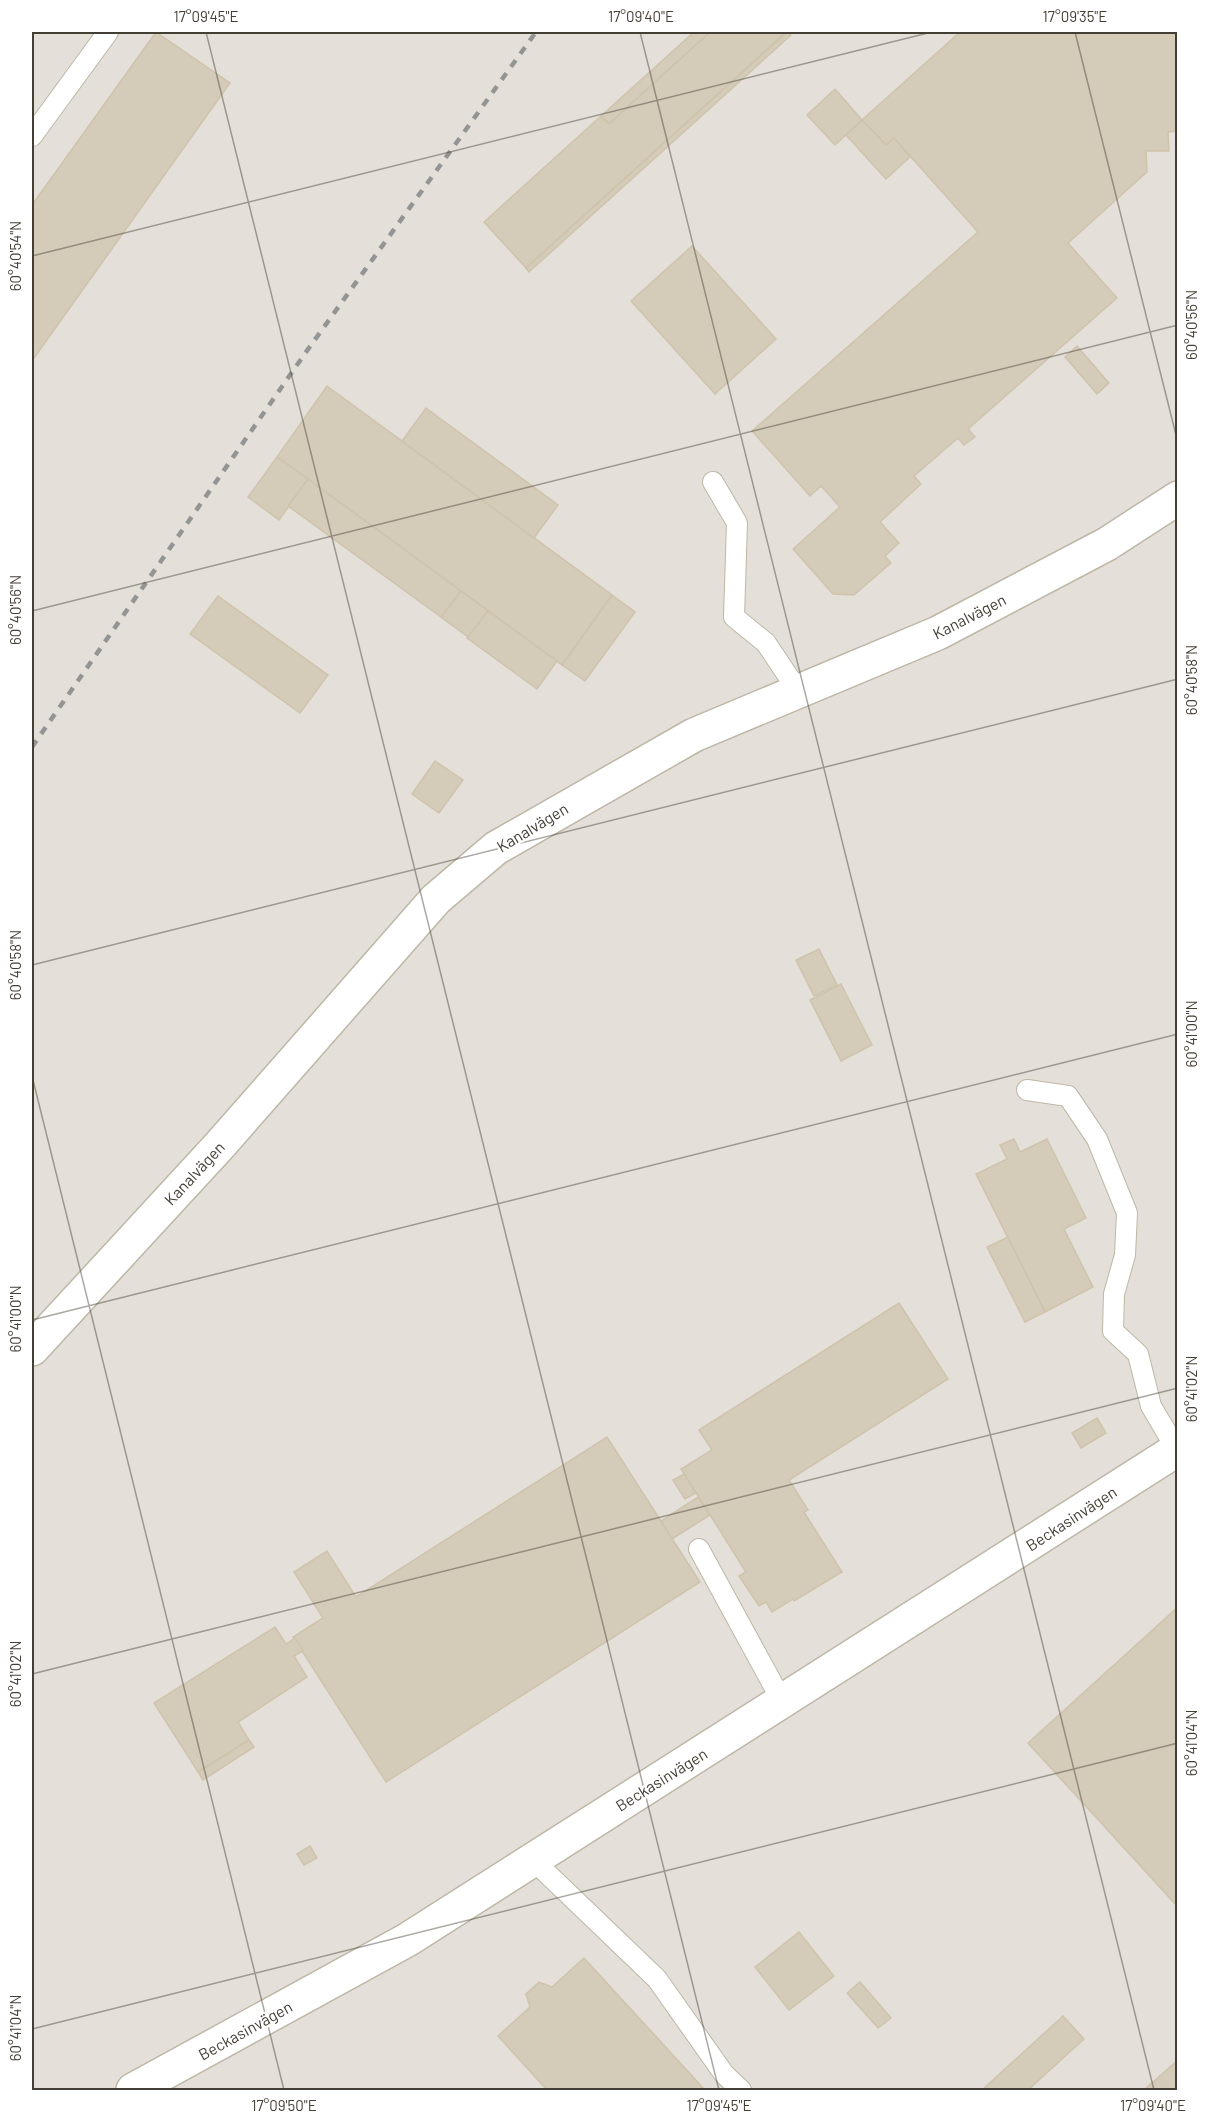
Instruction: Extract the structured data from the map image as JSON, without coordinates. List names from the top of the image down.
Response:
{
  "streets": {
    "street": ["Kanalvägen", "Beckasinvägen"]
  },
  "coordinates": [
    "17°09'45\"E",
    "17°09'40\"E",
    "17°09'35\"E",
    "60°40'54\"N",
    "60°40'56\"N",
    "60°40'58\"N",
    "60°41'00\"N",
    "60°41'02\"N",
    "60°41'04\"N",
    "17°09'50\"E"
  ]
}
